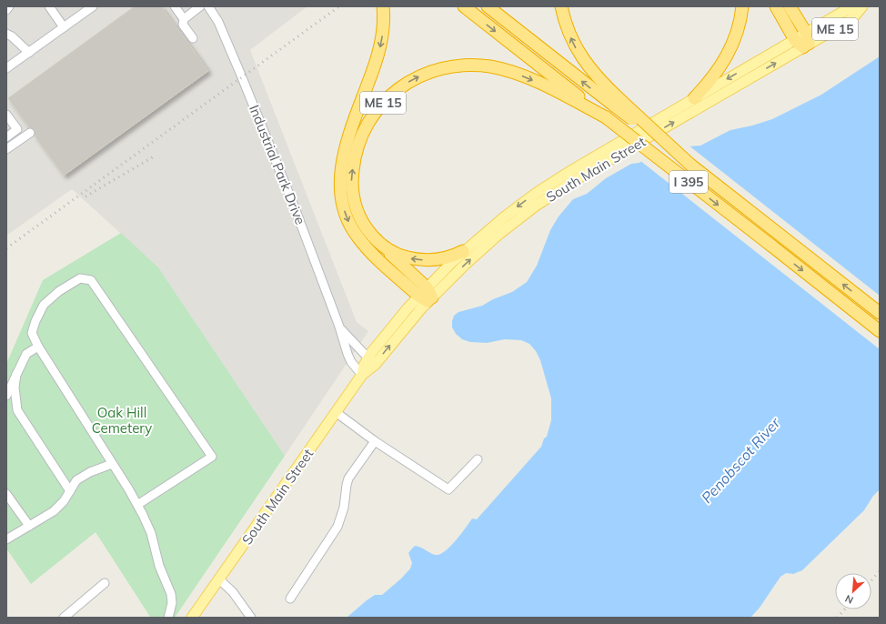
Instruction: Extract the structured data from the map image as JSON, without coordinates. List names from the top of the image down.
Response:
{
  "streets": {
    "highway": ["ME 15", "I 395"],
    "main road": ["South Main Street"],
    "street": ["Industrial Park Drive"]
  },
  "crossings": [
    ["ME 15", "South Main Street"],
    ["ME 15", "I 395"],
    ["Industrial Park Drive", "South Main Street"]
  ],
  "water": ["Penobscot River"],
  "parks": ["Oak Hill Cemetery"],
  "north": "bottom left"
}
